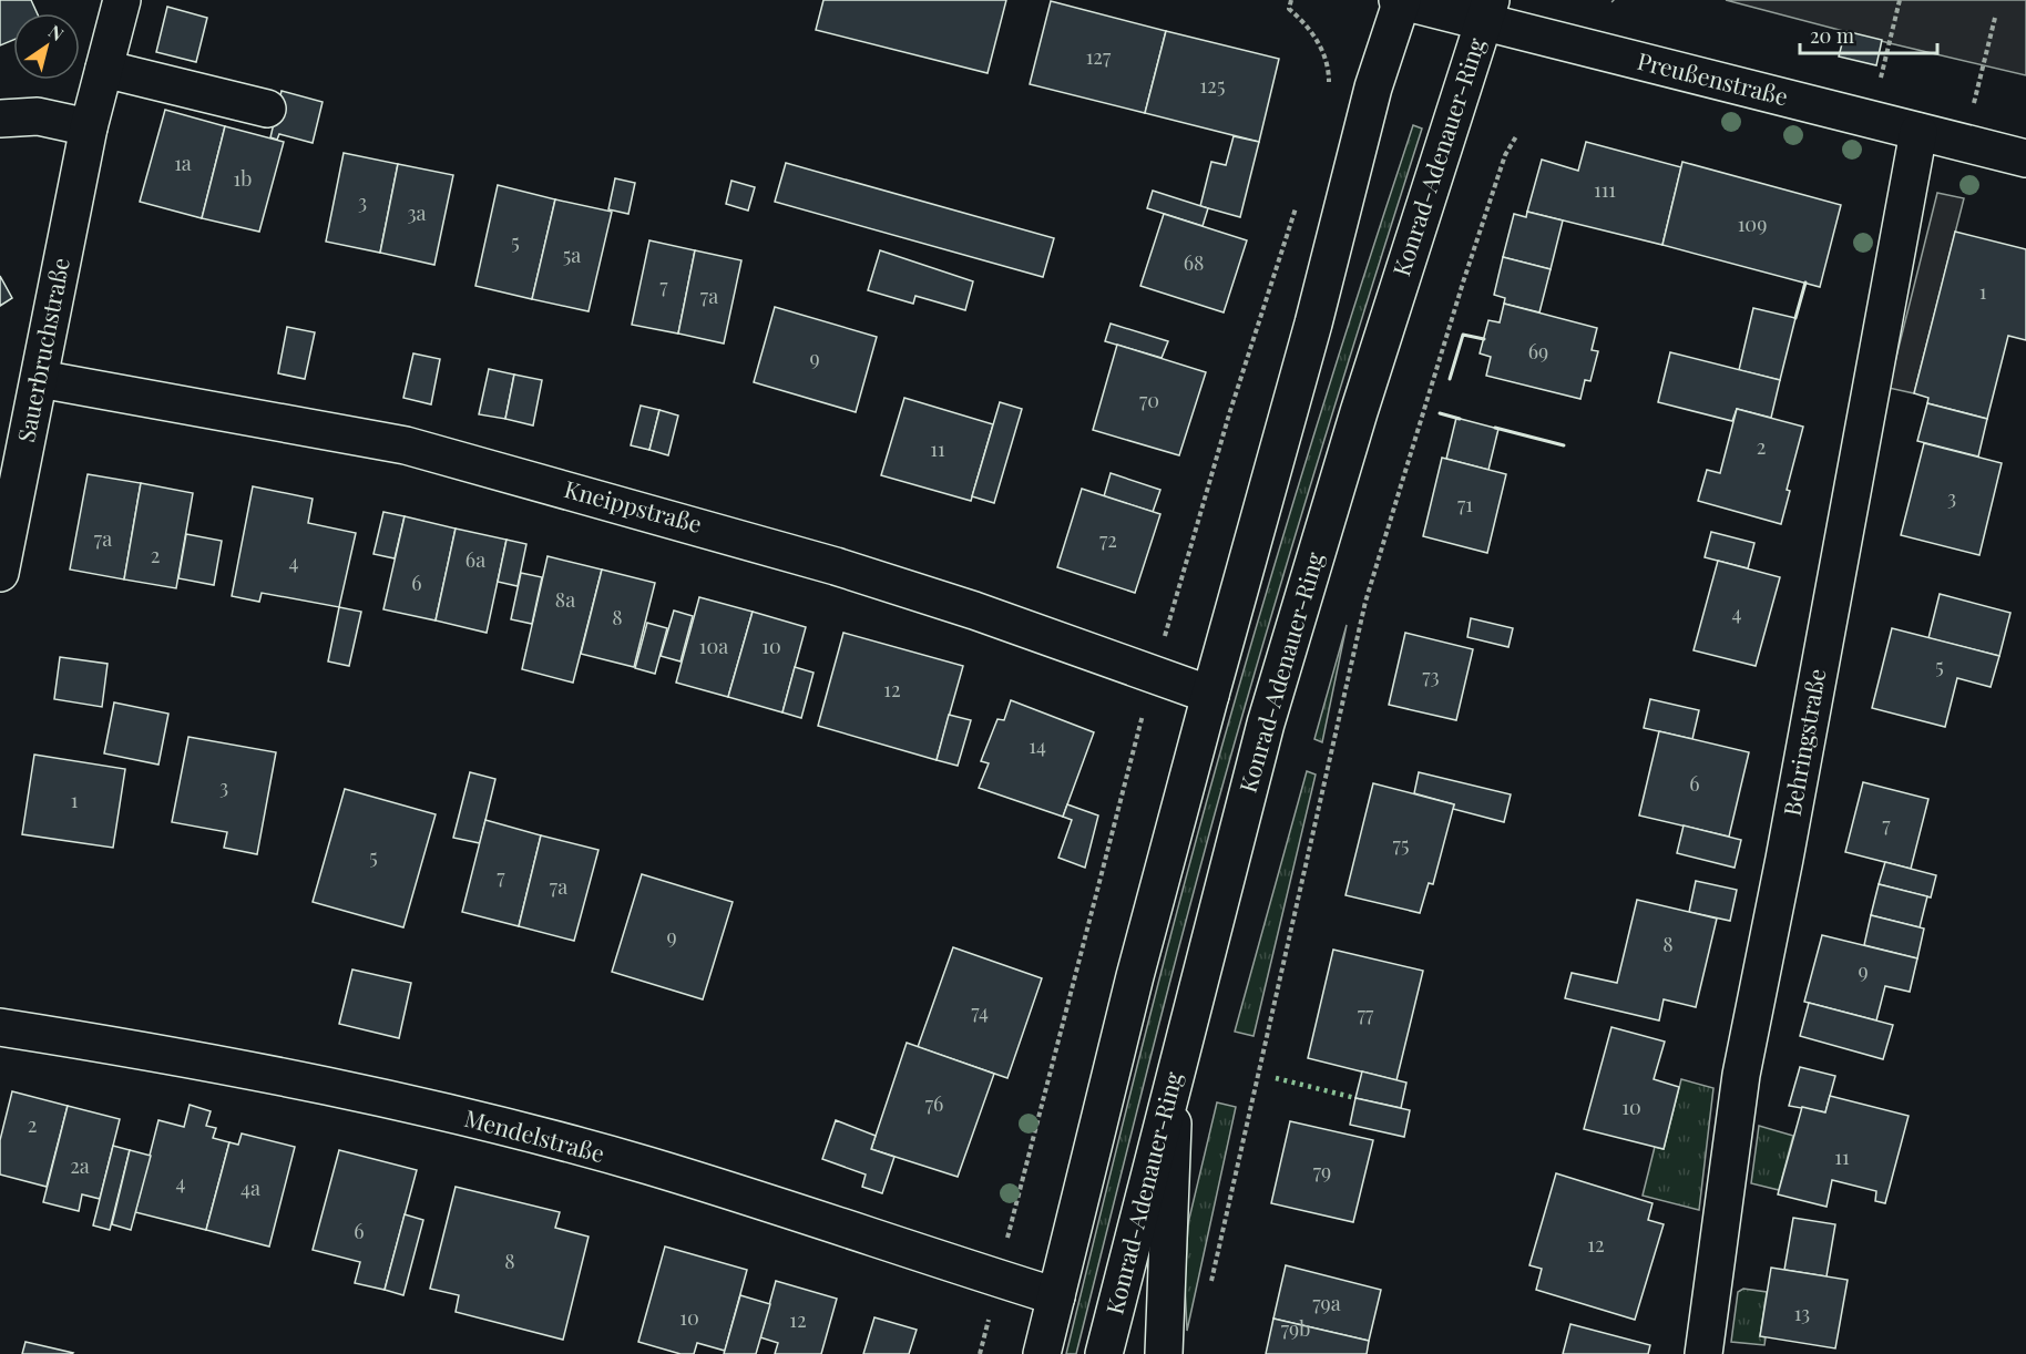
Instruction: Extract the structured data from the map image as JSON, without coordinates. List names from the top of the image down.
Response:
{
  "streets": {
    "street": [
      "Preußenstraße",
      "Konrad-Adenauer-Ring",
      "Sauerbruchstraße",
      "Kneippstraße",
      "Behringstraße",
      "Mendelstraße"
    ]
  },
  "crossings": [
    ["Preußenstraße", "Konrad-Adenauer-Ring"],
    ["Preußenstraße", "Behringstraße"],
    ["Sauerbruchstraße", "Kneippstraße"]
  ],
  "house_numbers": [
    "127",
    "125",
    "1a",
    "1b",
    "111",
    "3",
    "3a",
    "109",
    "5",
    "5a",
    "68",
    "7",
    "1",
    "7a",
    "69",
    "9",
    "70",
    "2",
    "11",
    "3",
    "71",
    "7a",
    "72",
    "2",
    "6a",
    "4",
    "6",
    "8a",
    "4",
    "8",
    "10a",
    "10",
    "5",
    "73",
    "12",
    "14",
    "6",
    "3",
    "1",
    "7",
    "75",
    "5",
    "7",
    "7a",
    "9",
    "8",
    "9",
    "74",
    "77",
    "76",
    "10",
    "2",
    "11",
    "2a",
    "79",
    "4",
    "4a",
    "6",
    "12",
    "8",
    "79a",
    "13",
    "10",
    "12",
    "79b"
  ],
  "scale_bar": "20 m",
  "north": "top right"
}
